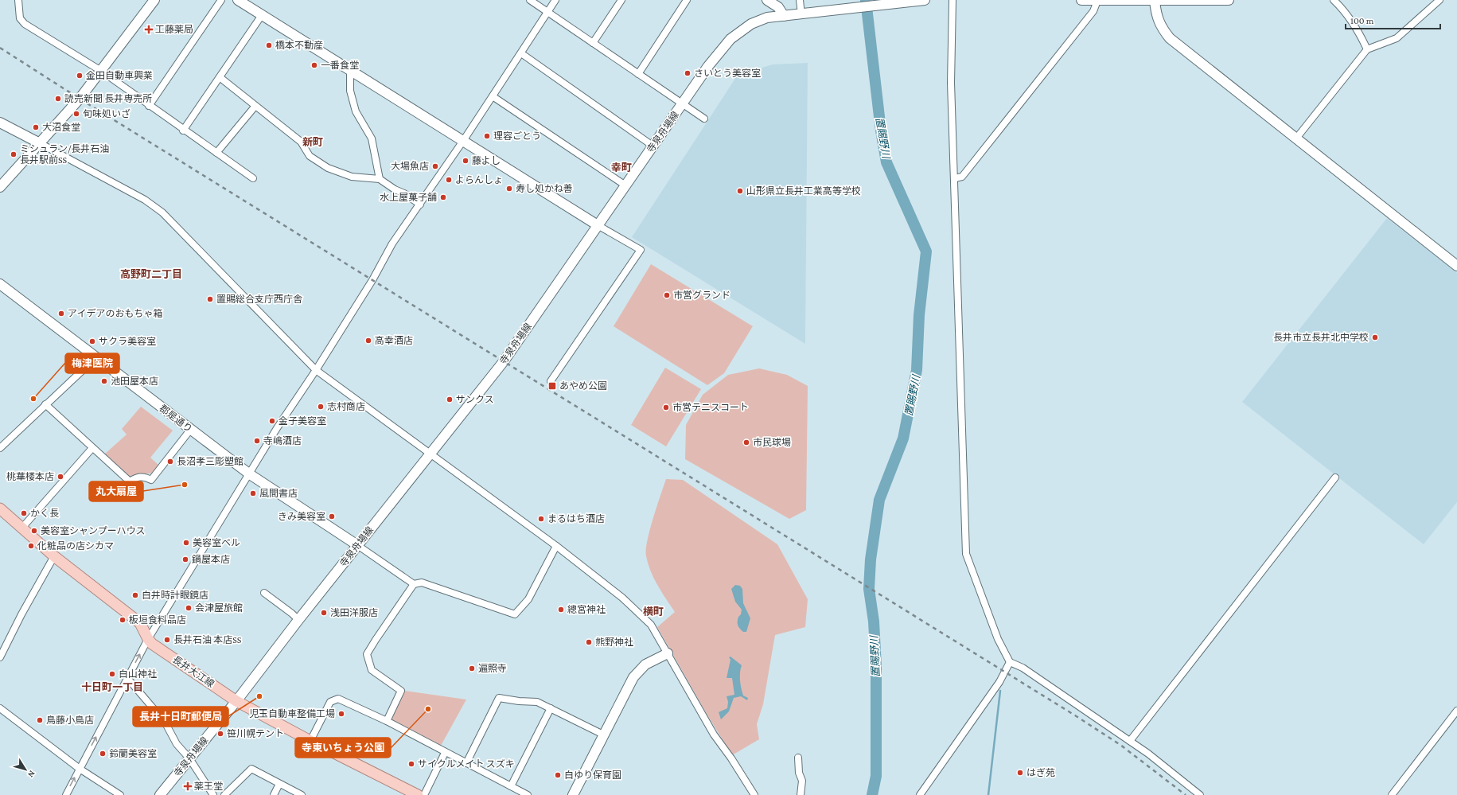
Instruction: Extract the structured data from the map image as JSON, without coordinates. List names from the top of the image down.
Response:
{
  "streets": {
    "main road": ["長井大江線"],
    "street": ["寺泉舟場線", "郡是通り"]
  },
  "crossings": [
    ["寺泉舟場線", "郡是通り"],
    ["寺泉舟場線", "長井大江線"]
  ],
  "districts": [
    "新町",
    "幸町",
    "高野町二丁目",
    "横町",
    "十日町一丁目"
  ],
  "water": ["置賜野川"],
  "places": {
    "health": ["工藤薬局", "薬王堂"],
    "other": [
      "橋本不動産",
      "一番食堂",
      "さいとう美容室",
      "金田自動車興業",
      "読売新聞 長井専売所",
      "旬味処いざ",
      "大沼食堂",
      "理容ごとう",
      "ミシュラン/長井石油 長井駅前SS",
      "藤よし",
      "大場魚店",
      "よらんしょ",
      "寿し処かね善",
      "山形県立長井工業高等学校",
      "水上屋菓子舗",
      "市営グランド",
      "置賜総合支庁西庁舎",
      "アイデアのおもちゃ箱",
      "長井市立長井北中学校",
      "高幸酒店",
      "サクラ美容室",
      "池田屋本店",
      "梅津医院",
      "サンクス",
      "志村商店",
      "市営テニスコート",
      "金子美容室",
      "寺嶋酒店",
      "市民球場",
      "長沼孝三彫塑館",
      "桃華楼本店",
      "丸大扇屋",
      "風間書店",
      "かく長",
      "きみ美容室",
      "まるはち酒店",
      "美容室シャンプーハウス",
      "美容室ベル",
      "化粧品の店シカマ",
      "鍋屋本店",
      "白井時計眼鏡店",
      "会津屋旅館",
      "總宮神社",
      "浅田洋服店",
      "板垣食料品店",
      "長井石油 本店SS",
      "熊野神社",
      "遍照寺",
      "白山神社",
      "長井十日町郵便局",
      "寺東いちょう公園",
      "児玉自動車整備工場",
      "鳥藤小鳥店",
      "笹川幌テント",
      "鈴蘭美容室",
      "サイクルメイト スズキ",
      "はぎ苑",
      "白ゆり保育園"
    ],
    "transit": ["あやめ公園"]
  },
  "scale_bar": "100 m",
  "north": "bottom right"
}
